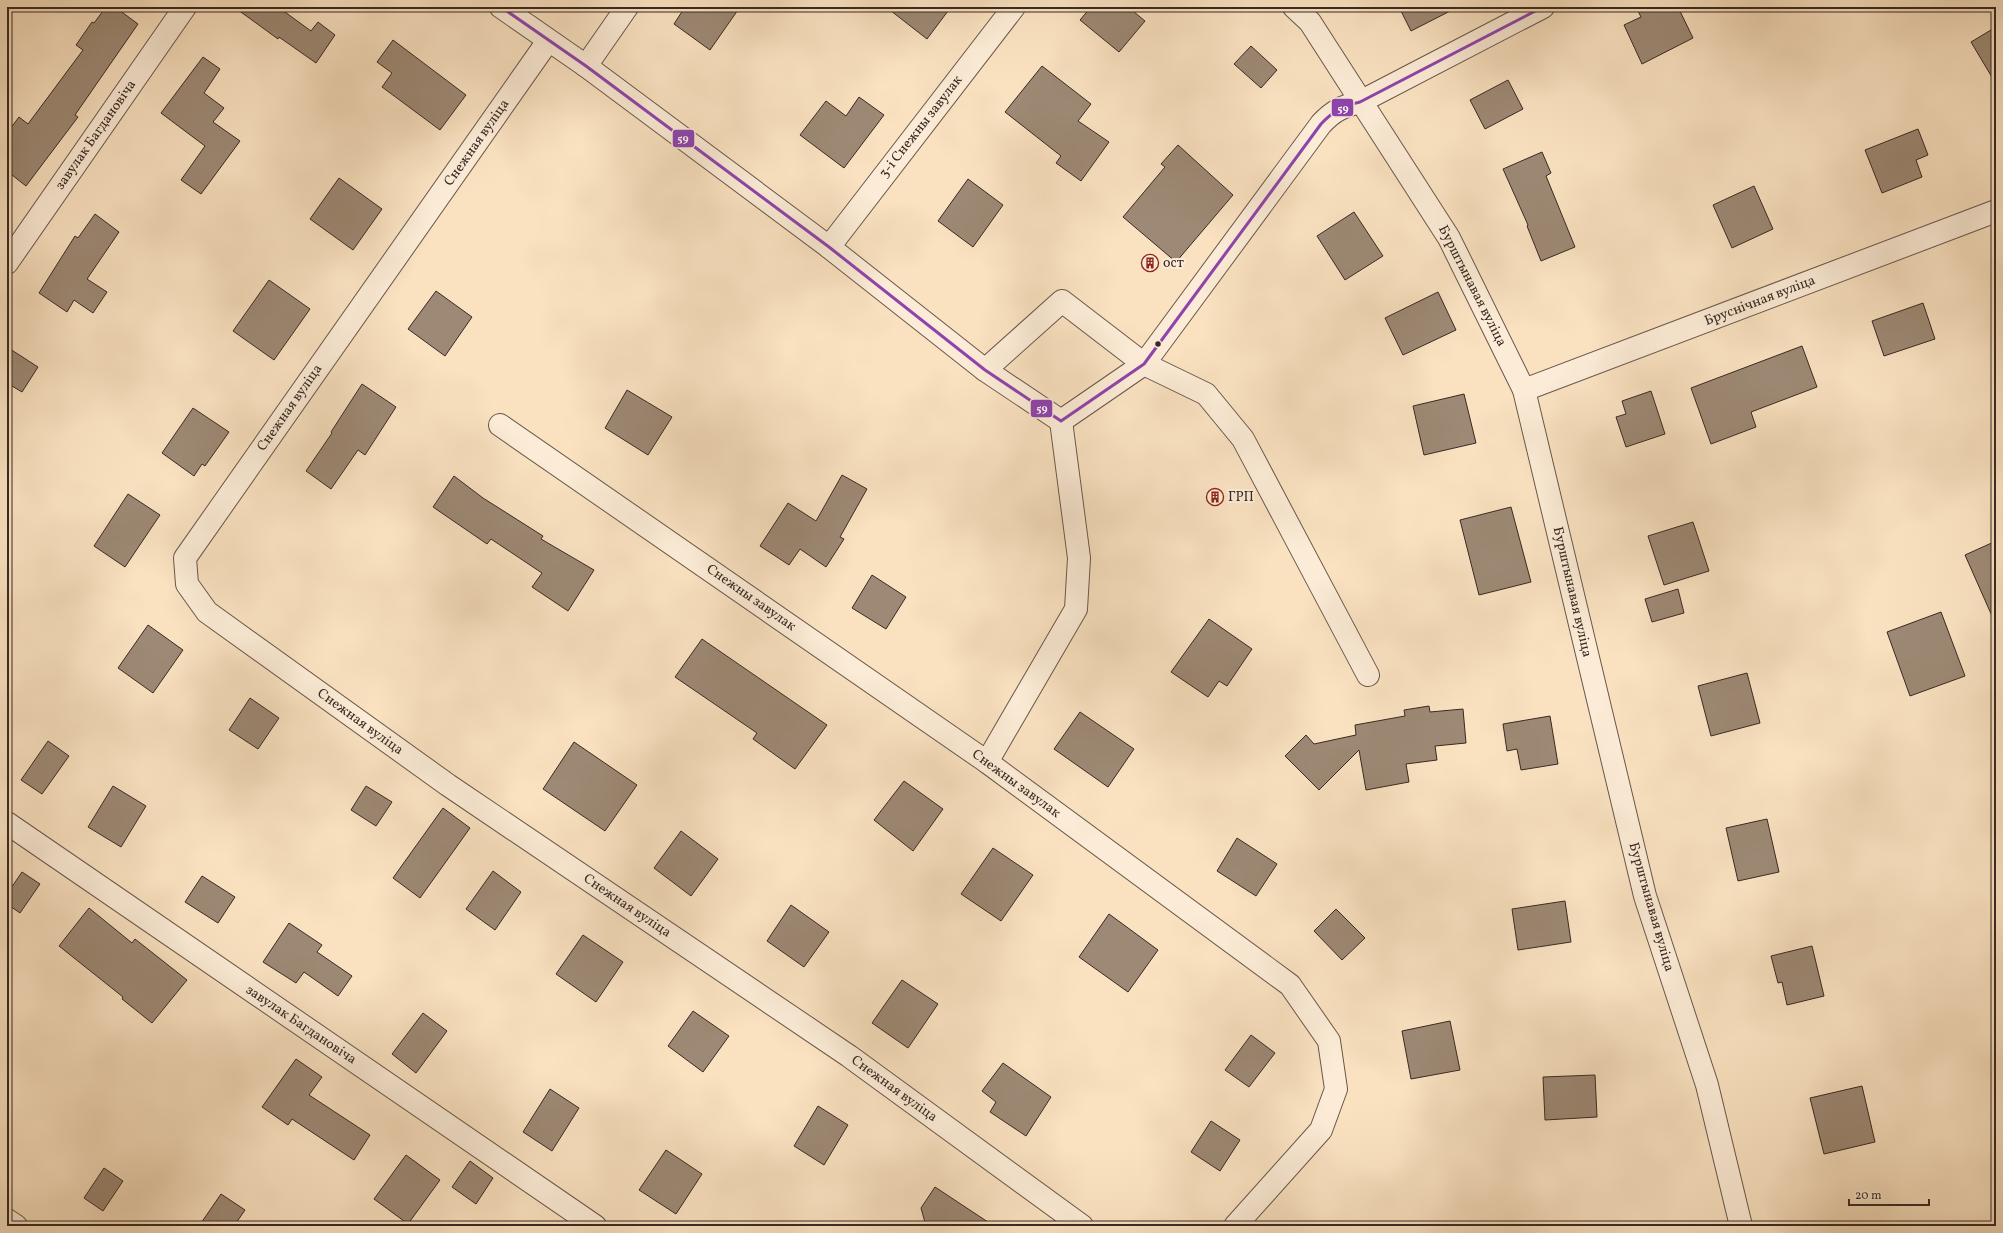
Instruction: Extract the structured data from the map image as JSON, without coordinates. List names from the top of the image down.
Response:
{
  "streets": {
    "street": [
      "3-і Снежны завулак",
      "завулак Багдановіча",
      "Снежная вуліца",
      "Бурштынавая вуліца",
      "Бруснічная вуліца",
      "Снежны завулак"
    ]
  },
  "crossings": [
    ["Бурштынавая вуліца", "Бруснічная вуліца"]
  ],
  "places": {
    "building": ["ост", "ГРП"]
  },
  "lines": ["transit line 59"],
  "scale_bar": "20 m"
}
